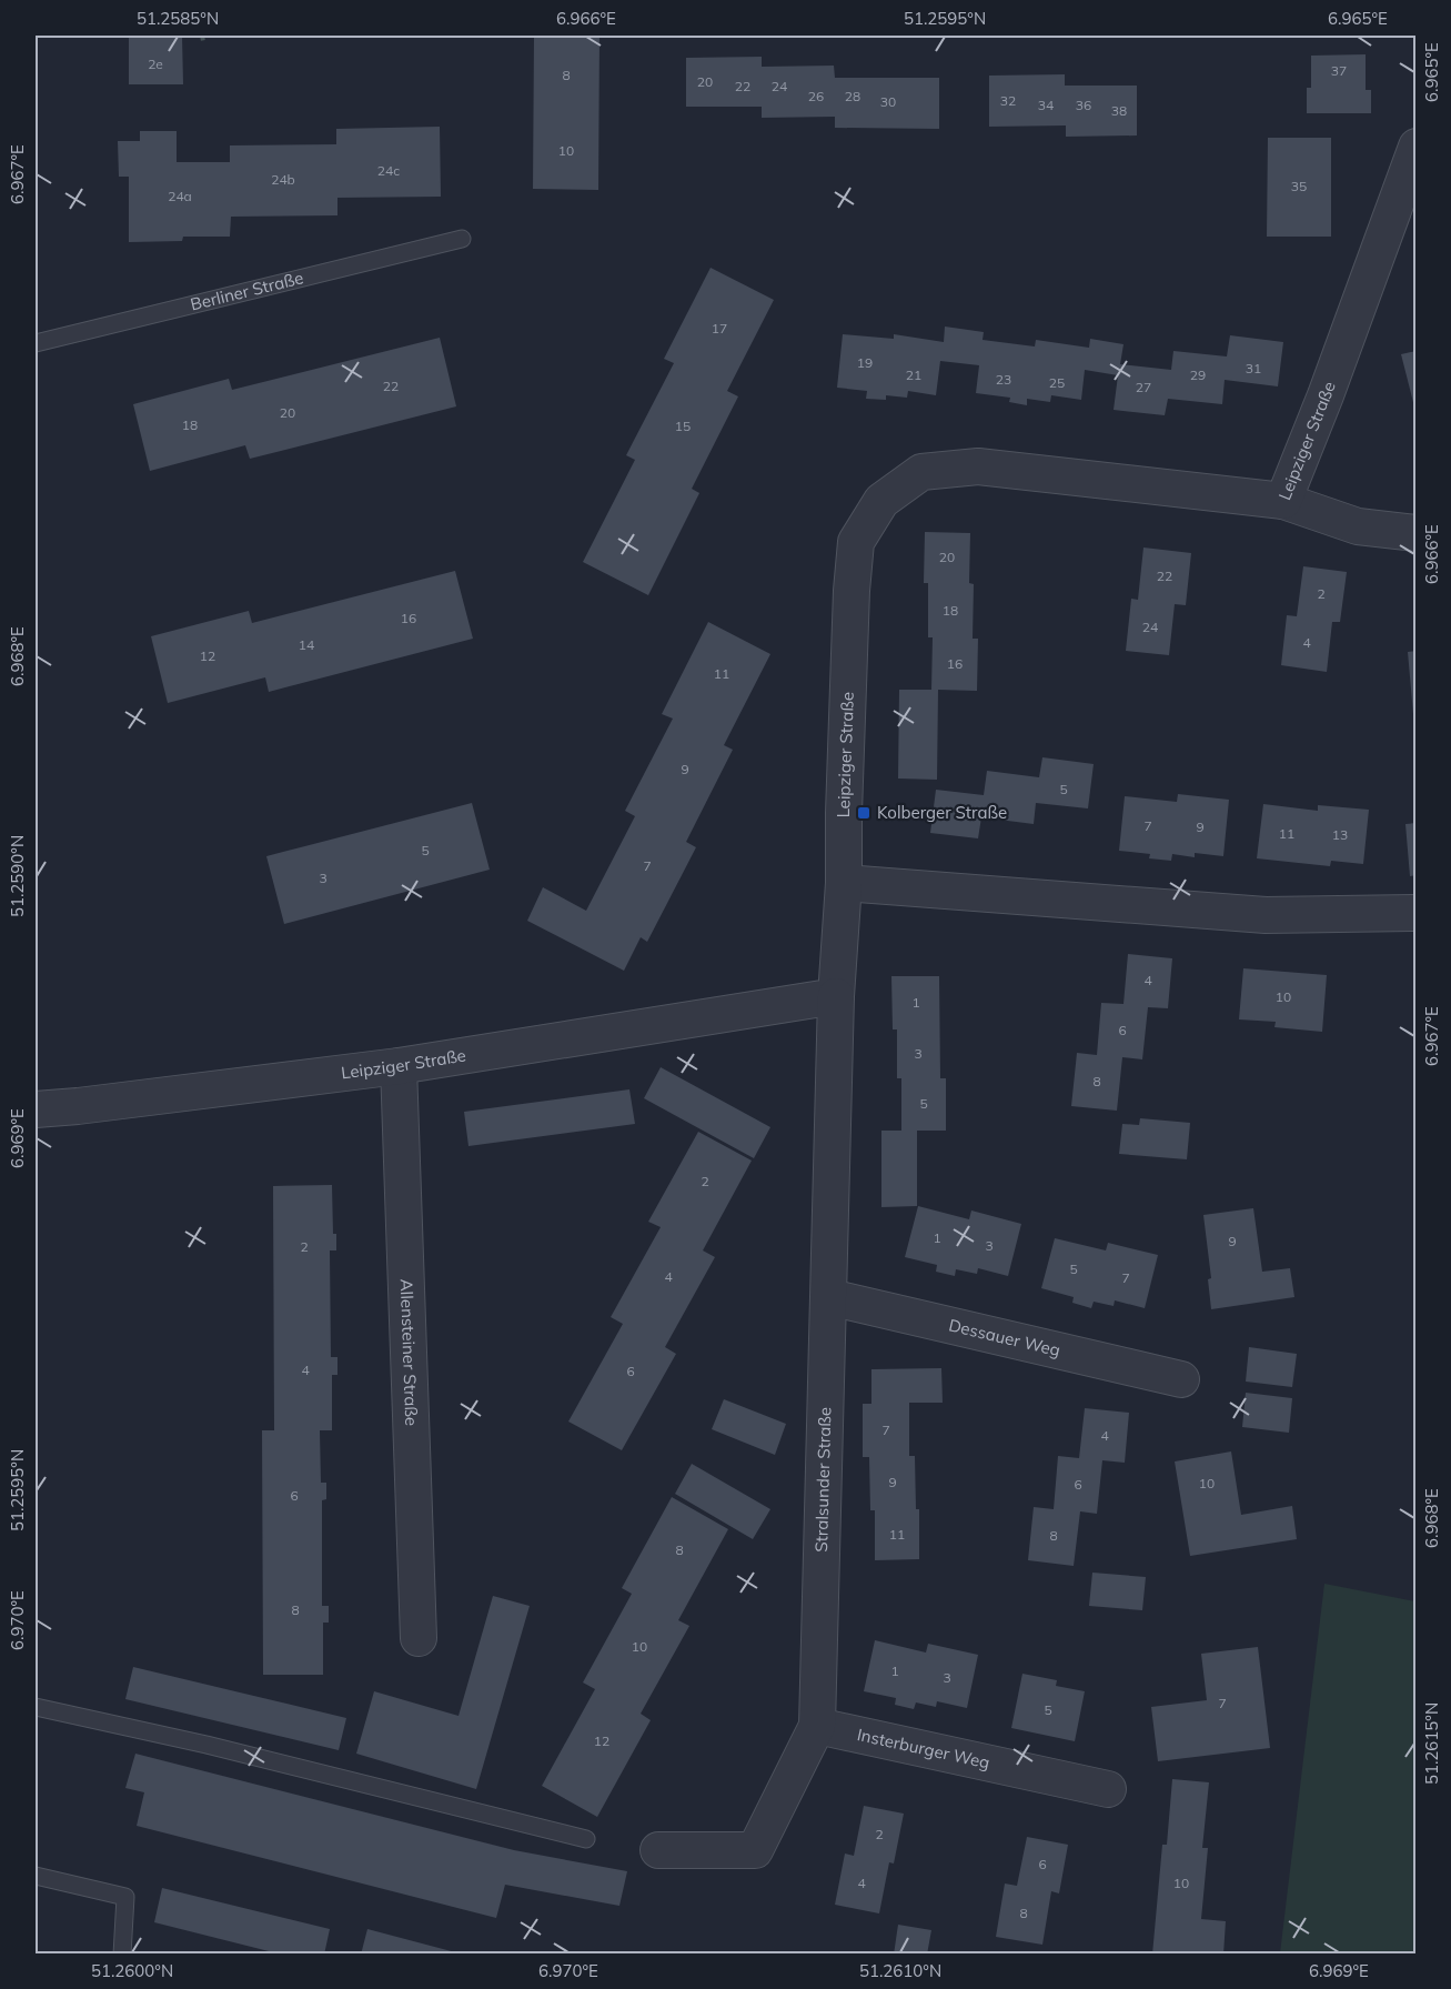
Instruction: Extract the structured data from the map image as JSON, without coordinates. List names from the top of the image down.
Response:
{
  "streets": {
    "street": [
      "Leipziger Straße",
      "Dessauer Weg",
      "Allensteiner Straße",
      "Stralsunder Straße",
      "Insterburger Weg"
    ],
    "lane": ["Berliner Straße"]
  },
  "crossings": [
    ["Leipziger Straße", "Allensteiner Straße"],
    ["Leipziger Straße", "Stralsunder Straße"],
    ["Dessauer Weg", "Stralsunder Straße"],
    ["Stralsunder Straße", "Insterburger Weg"]
  ],
  "places": {
    "transit": ["Kolberger Straße"]
  },
  "house_numbers": [
    "2e",
    "37",
    "8",
    "20",
    "22",
    "24",
    "26",
    "28",
    "32",
    "30",
    "34",
    "36",
    "38",
    "10",
    "24c",
    "24b",
    "35",
    "24a",
    "17",
    "19",
    "31",
    "21",
    "29",
    "23",
    "25",
    "22",
    "27",
    "20",
    "18",
    "15",
    "20",
    "22",
    "2",
    "18",
    "16",
    "24",
    "4",
    "14",
    "12",
    "16",
    "11",
    "9",
    "5",
    "7",
    "9",
    "11",
    "13",
    "5",
    "7",
    "3",
    "4",
    "10",
    "1",
    "6",
    "3",
    "8",
    "5",
    "2",
    "1",
    "9",
    "3",
    "2",
    "5",
    "4",
    "7",
    "4",
    "6",
    "7",
    "4",
    "9",
    "10",
    "6",
    "6",
    "11",
    "8",
    "8",
    "8",
    "10",
    "1",
    "3",
    "7",
    "5",
    "12",
    "2",
    "6",
    "4",
    "10",
    "8"
  ],
  "coordinates": [
    "51.2585°N",
    "6.966°E",
    "51.2595°N",
    "6.965°E",
    "6.967°E",
    "6.968°E",
    "51.2590°N",
    "6.969°E",
    "6.970°E",
    "51.2615°N",
    "51.2600°N",
    "51.2610°N"
  ]
}
